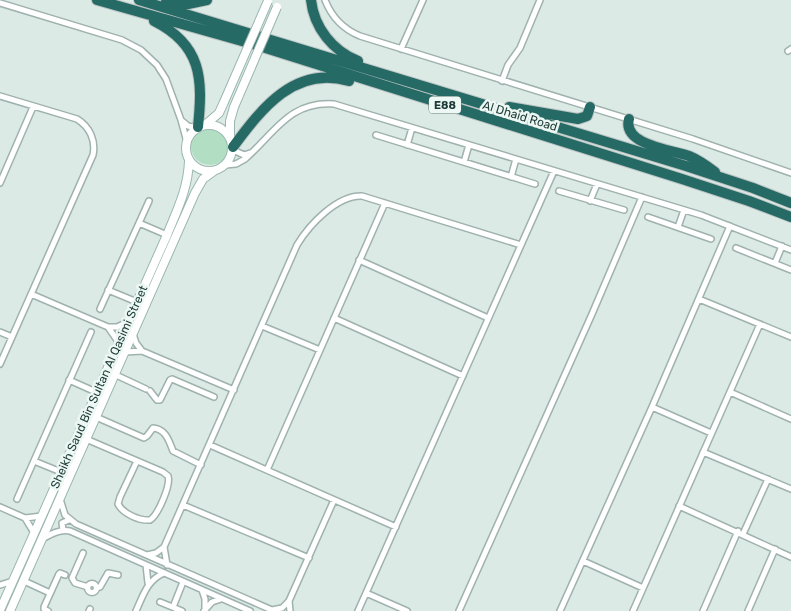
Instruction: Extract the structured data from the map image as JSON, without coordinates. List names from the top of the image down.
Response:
{
  "streets": {
    "highway": ["E88", "Al Dhaid Road"],
    "main road": ["Sheikh Saud Bin Sultan Al Qasimi Street"]
  }
}
